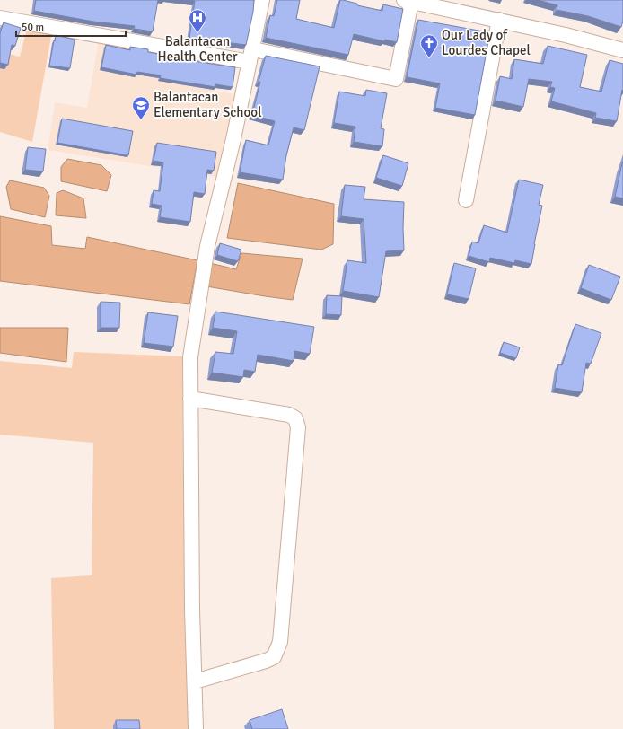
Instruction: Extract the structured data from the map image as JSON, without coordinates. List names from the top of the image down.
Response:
{
  "places": {
    "hospital": ["Balantacan Health Center"],
    "church": ["Our Lady of Lourdes Chapel"],
    "school or university": ["Balantacan Elementary School"]
  },
  "scale_bar": "50 m"
}
